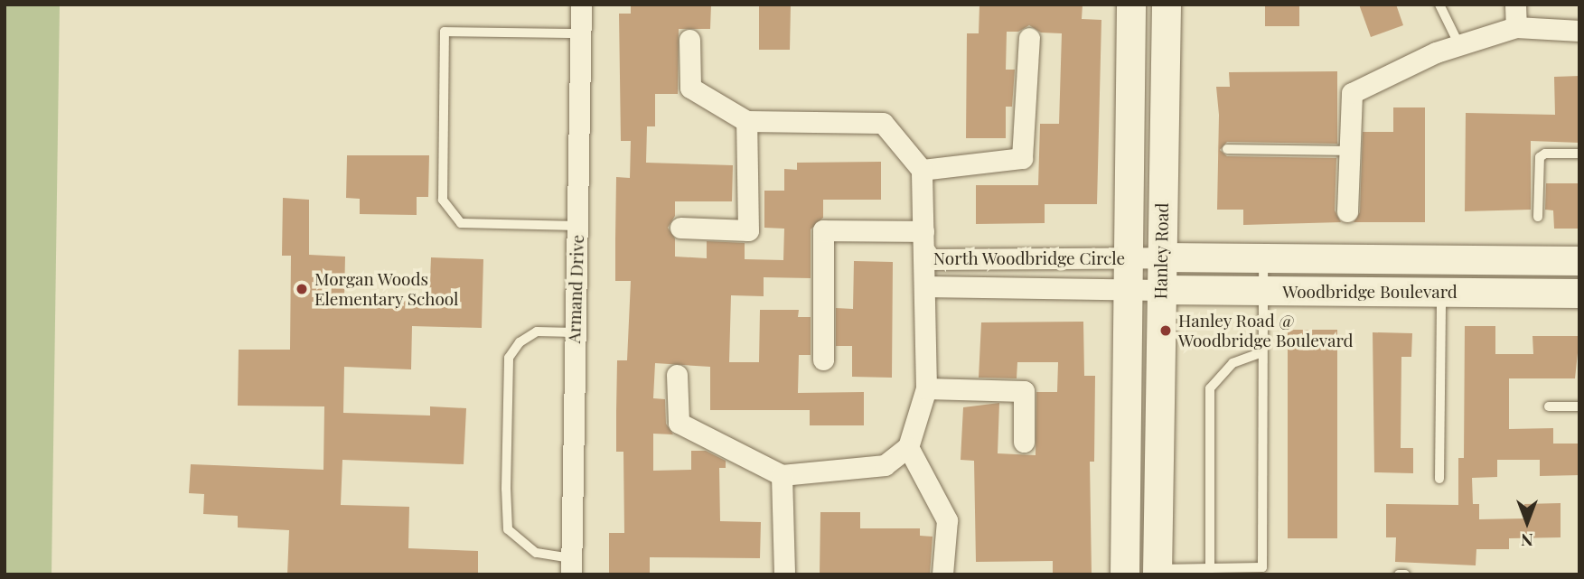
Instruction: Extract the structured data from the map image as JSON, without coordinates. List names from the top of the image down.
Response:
{
  "streets": {
    "main road": ["Hanley Road", "Woodbridge Boulevard"],
    "street": ["North Woodbridge Circle", "Armand Drive"]
  },
  "crossings": [
    ["Hanley Road", "North Woodbridge Circle"],
    ["Hanley Road", "Woodbridge Boulevard"],
    ["North Woodbridge Circle", "Woodbridge Boulevard"]
  ],
  "places": ["Morgan Woods Elementary School", "Hanley Road @ Woodbridge Boulevard"],
  "north": "bottom"
}
